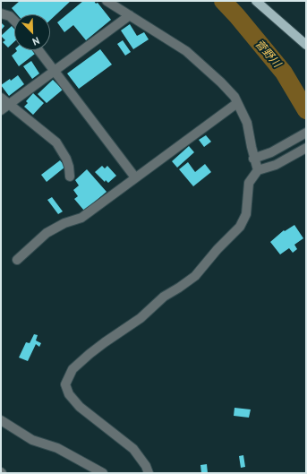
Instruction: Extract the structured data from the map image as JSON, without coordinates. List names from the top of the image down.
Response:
{
  "water": ["菅野川"],
  "north": "bottom right"
}
